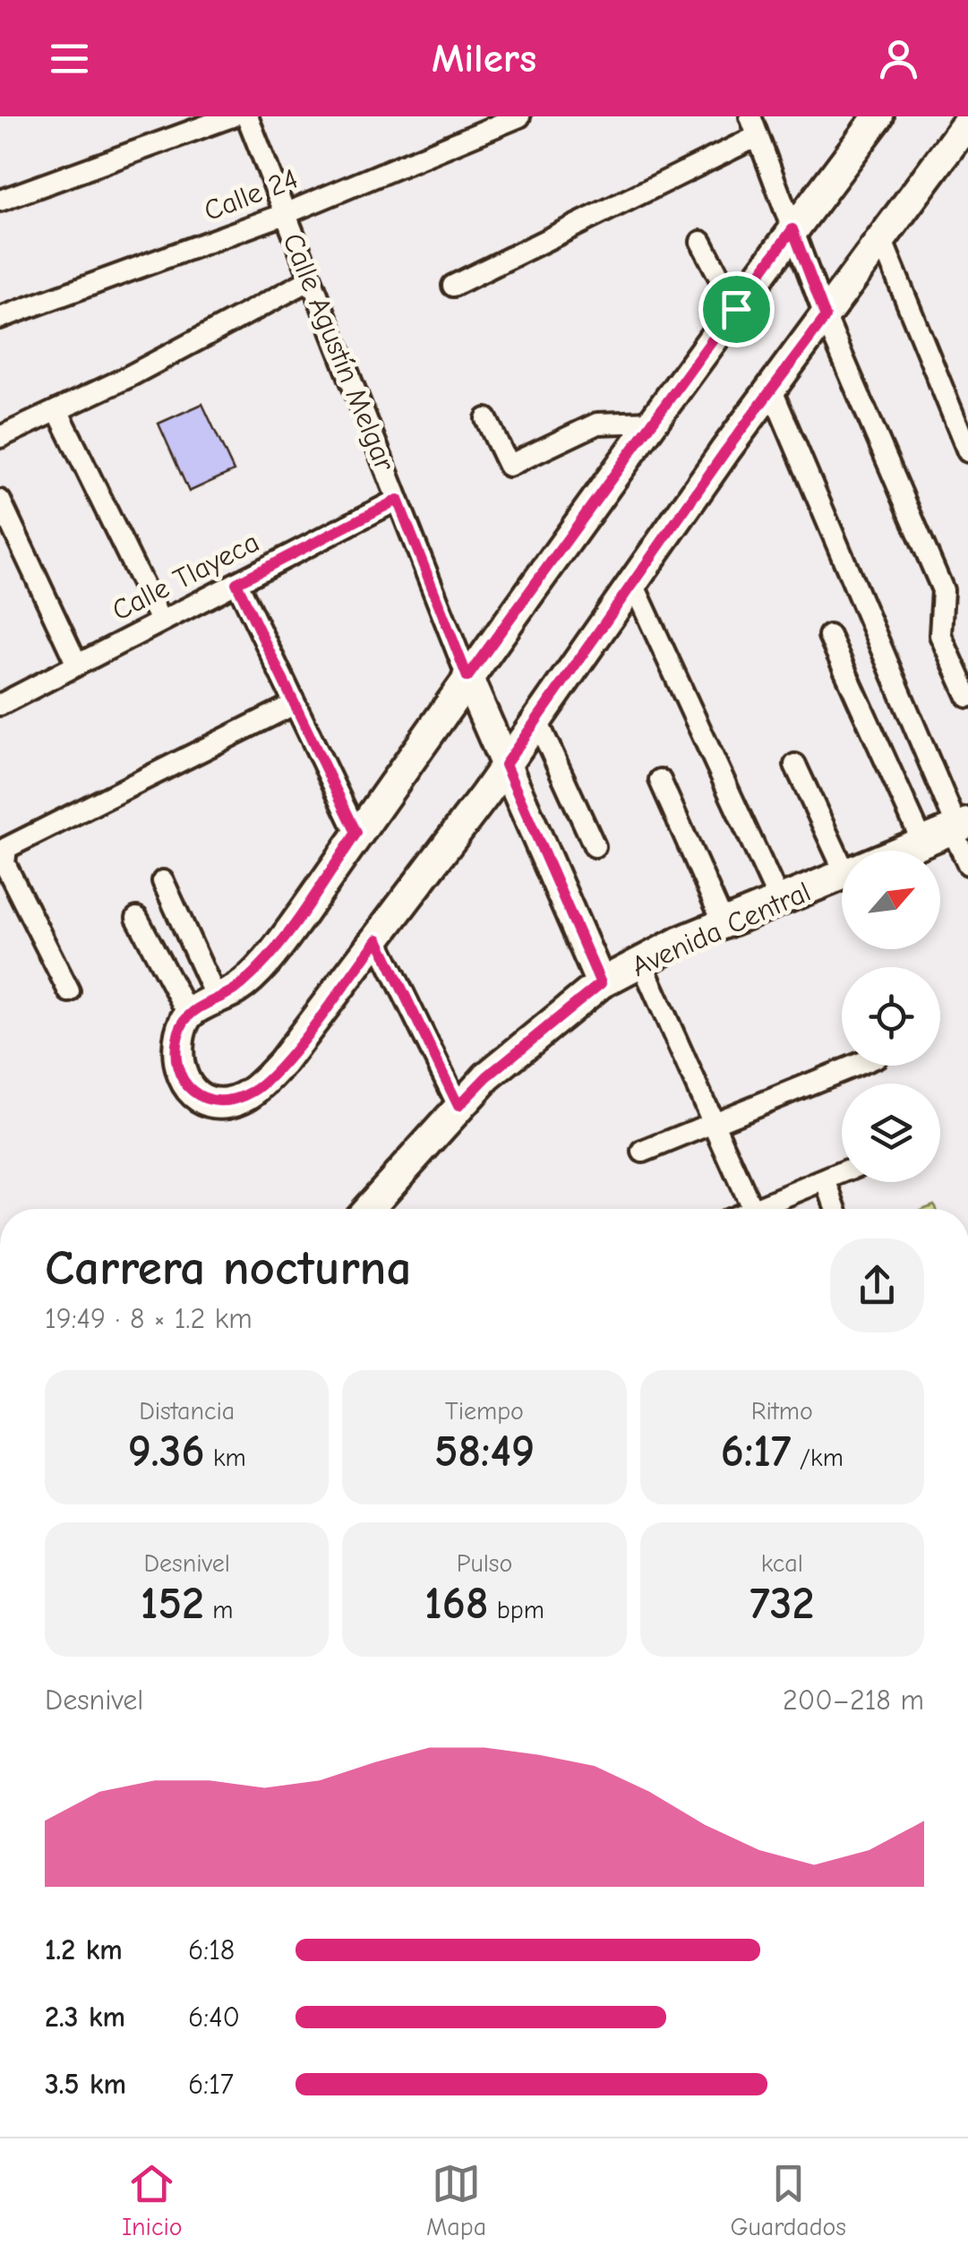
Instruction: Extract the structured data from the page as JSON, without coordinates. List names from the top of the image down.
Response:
{
  "streets": {
    "main road": ["Calle Agustín Melgar", "Avenida Central"],
    "street": ["Calle 24", "Calle Tlayeca"]
  },
  "crossings": [
    ["Calle 24", "Calle Agustín Melgar"],
    ["Calle Agustín Melgar", "Calle Tlayeca"],
    ["Calle Agustín Melgar", "Avenida Central"]
  ],
  "north": "top right",
  "page": {
    "header": "Milers",
    "heading": ["Carrera nocturna", "19:49 · 8 × 1.2 km"],
    "stats": [
      ["Distancia", "9.36 km"],
      ["Tiempo", "58:49"],
      ["Ritmo", "6:17 /km"],
      ["Desnivel", "152 m"],
      ["Pulso", "168 bpm"],
      ["kcal", "732"]
    ],
    "chart": ["Desnivel", "200–218 m"],
    "list": [
      {
        "name": "1.2 km",
        "note": "6:18"
      },
      {
        "name": "2.3 km",
        "note": "6:40"
      },
      {
        "name": "3.5 km",
        "note": "6:17"
      }
    ],
    "tabs": ["Inicio", "Mapa", "Guardados"]
  }
}
